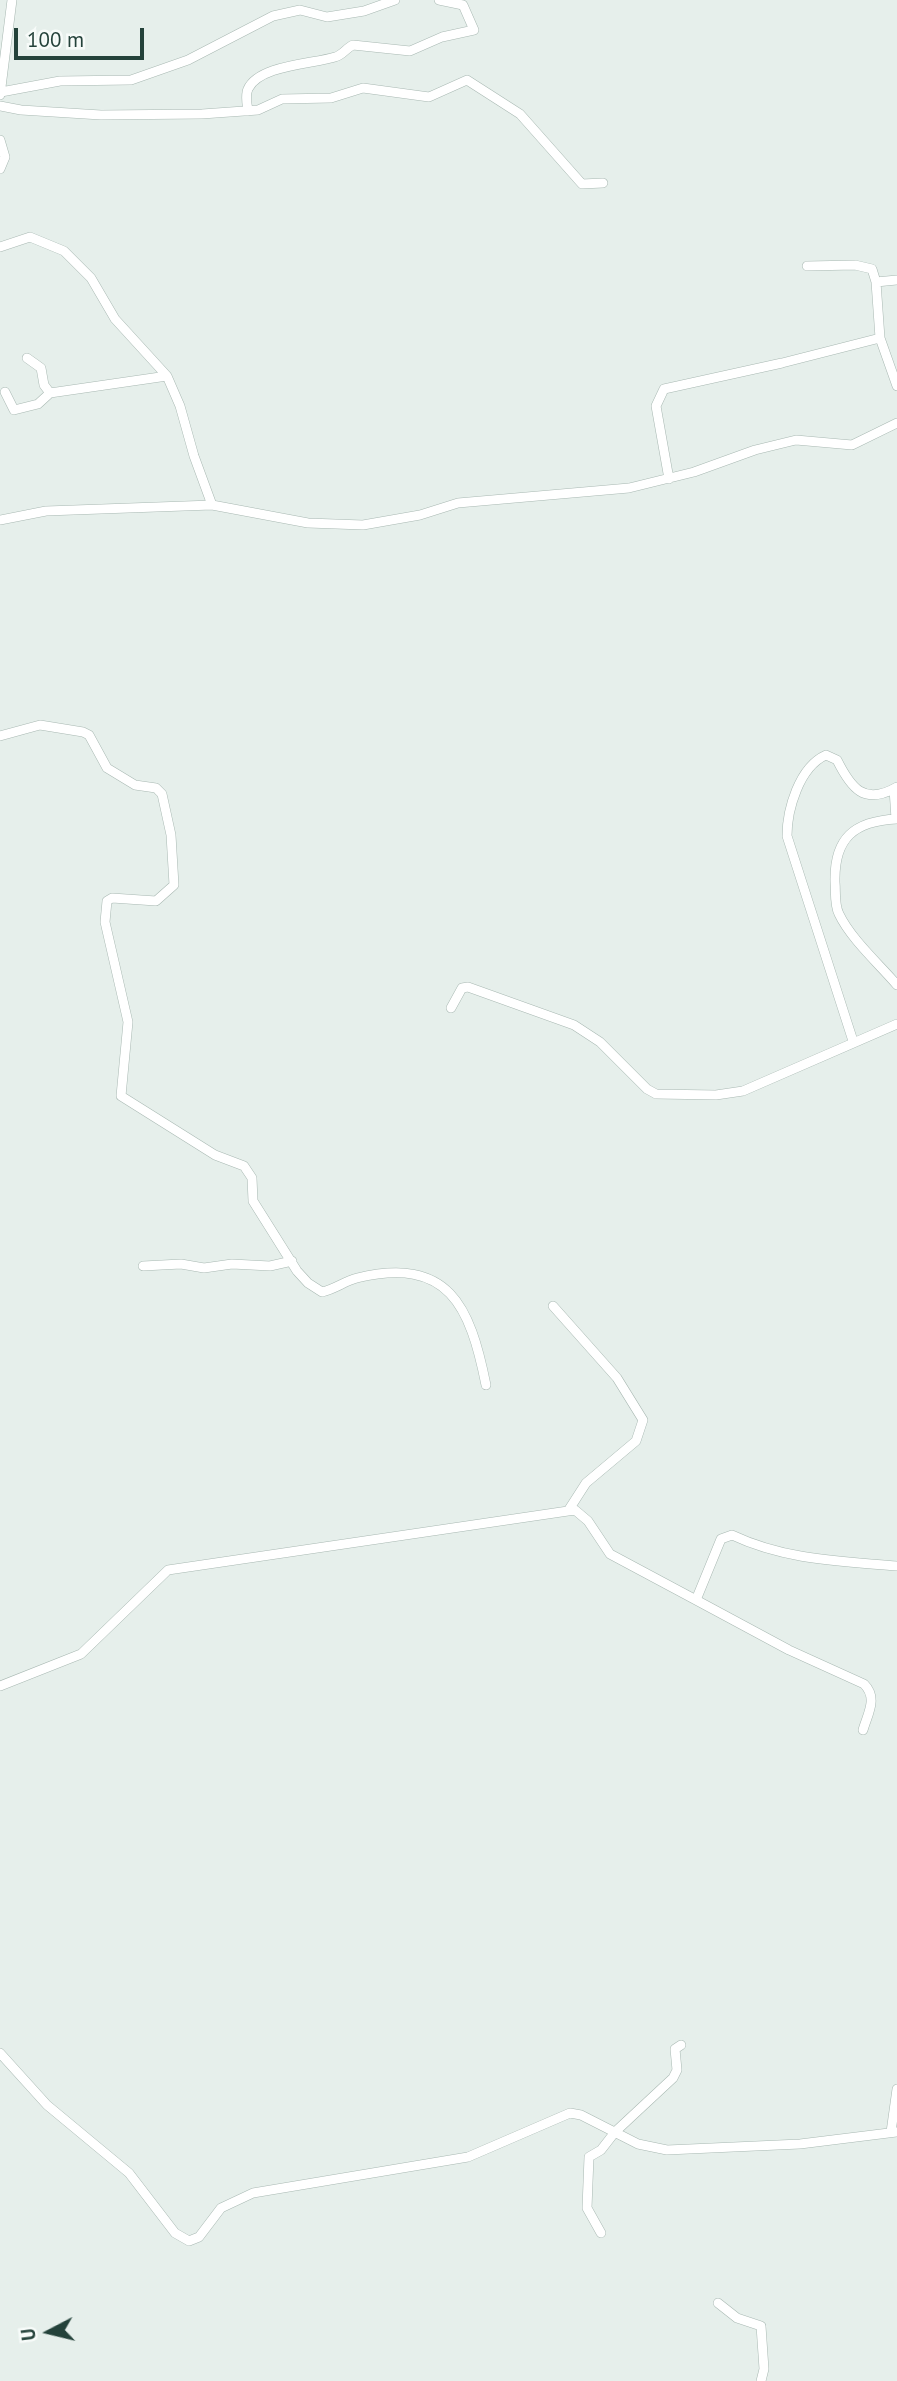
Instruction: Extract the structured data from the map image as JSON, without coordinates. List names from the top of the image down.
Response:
{
  "scale_bar": "100 m",
  "north": "left"
}
